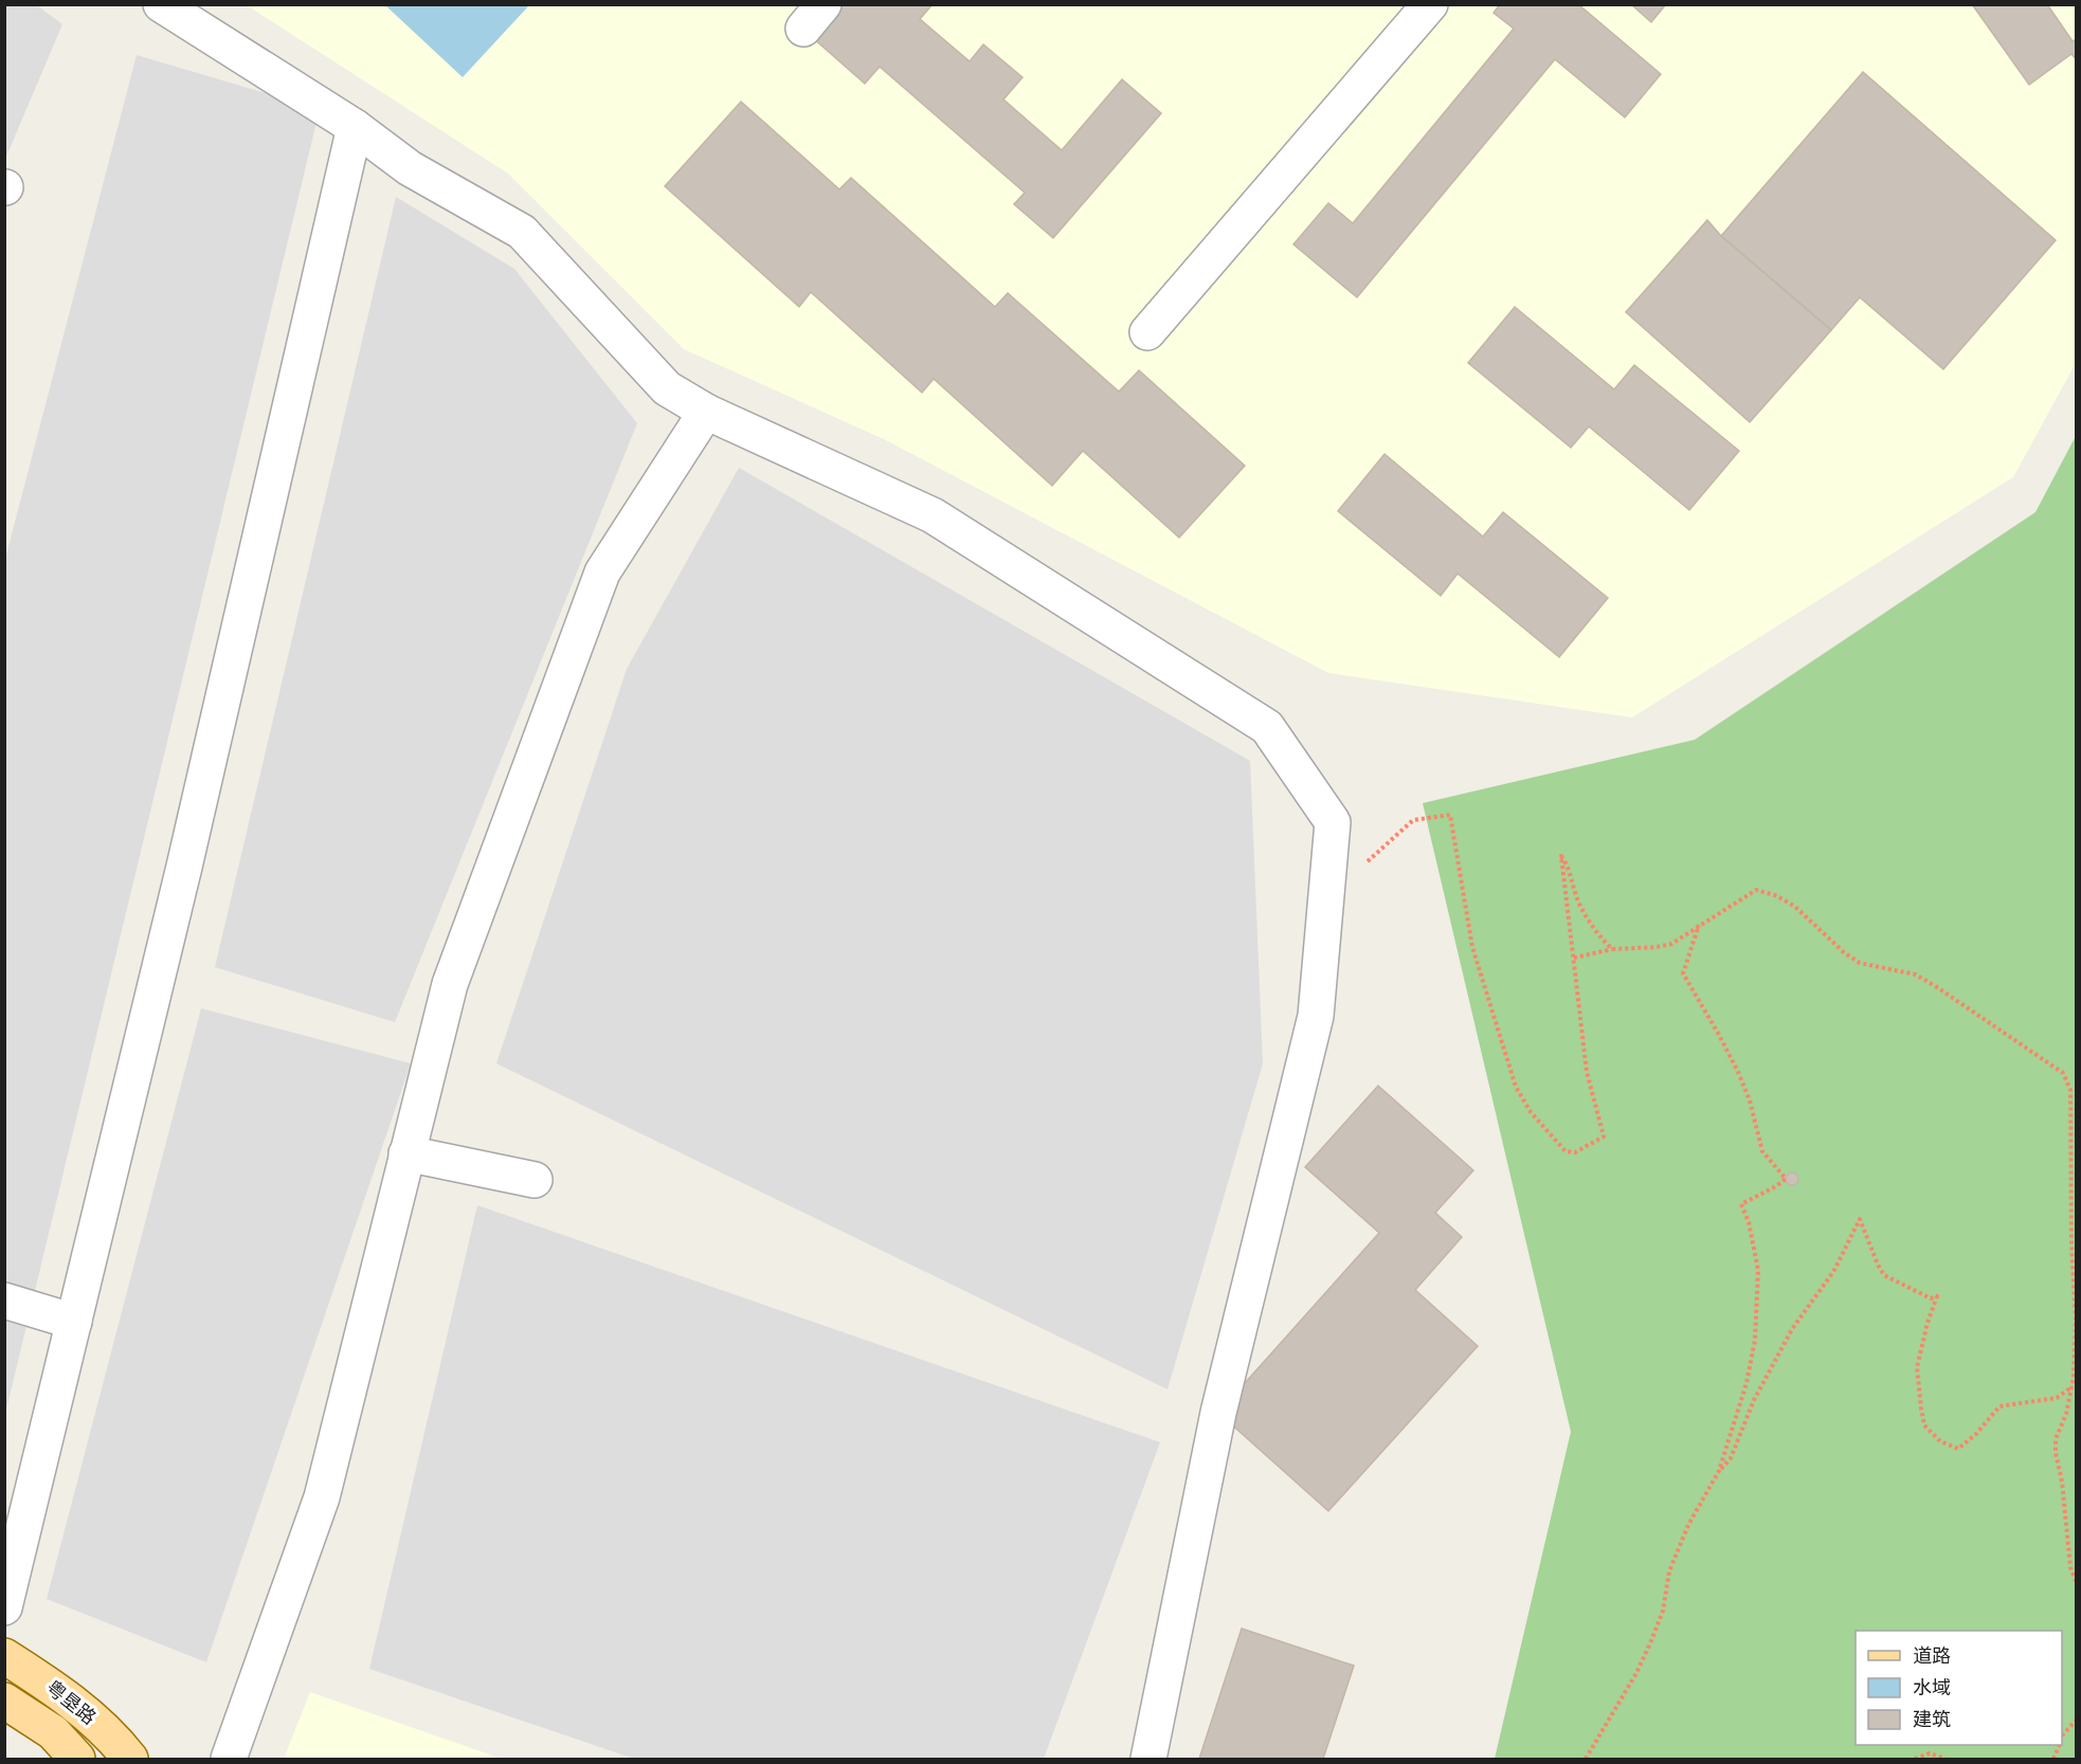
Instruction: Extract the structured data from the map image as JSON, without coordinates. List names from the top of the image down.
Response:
{
  "streets": {
    "main road": ["粤垦路"]
  },
  "legend": ["道路", "水域", "建筑"]
}
